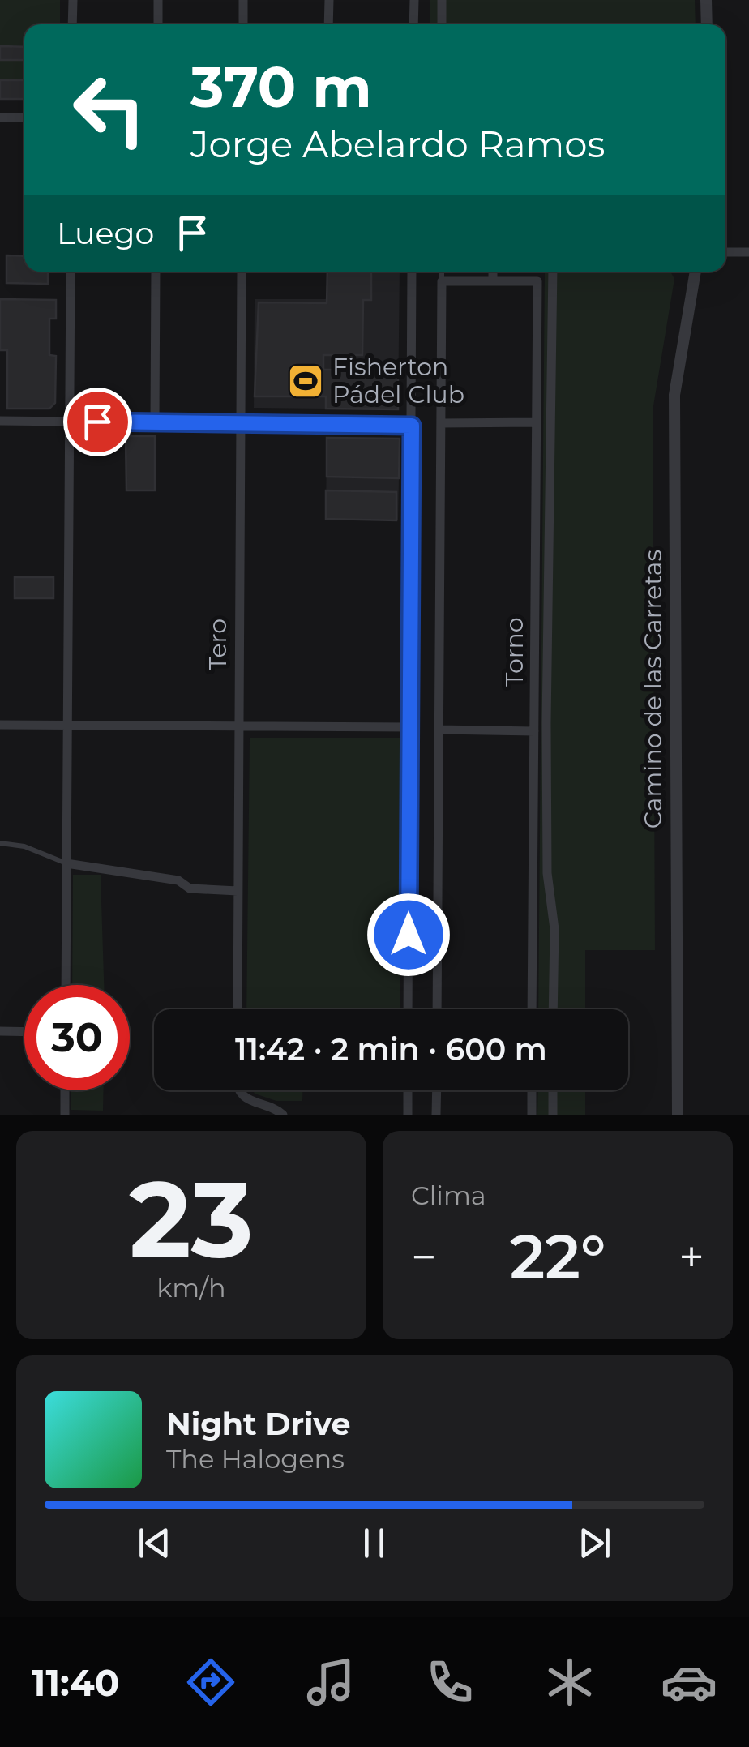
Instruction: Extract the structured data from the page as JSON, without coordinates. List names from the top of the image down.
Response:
{
  "streets": {
    "street": ["Tero", "Torno", "Camino de las Carretas"]
  },
  "places": {
    "sports": ["Fisherton Pádel Club"]
  },
  "page": {
    "turn": ["370 m", "Jorge Abelardo Ramos"],
    "then": "Luego",
    "limit": "30",
    "trip": "11:42 · 2 min · 600 m",
    "tile": [
      ["23", "km/h"],
      "Clima"
    ],
    "heat": ["−", "22°", "+"],
    "song": ["Night Drive", "The Halogens"],
    "tabs": "11:40"
  }
}
